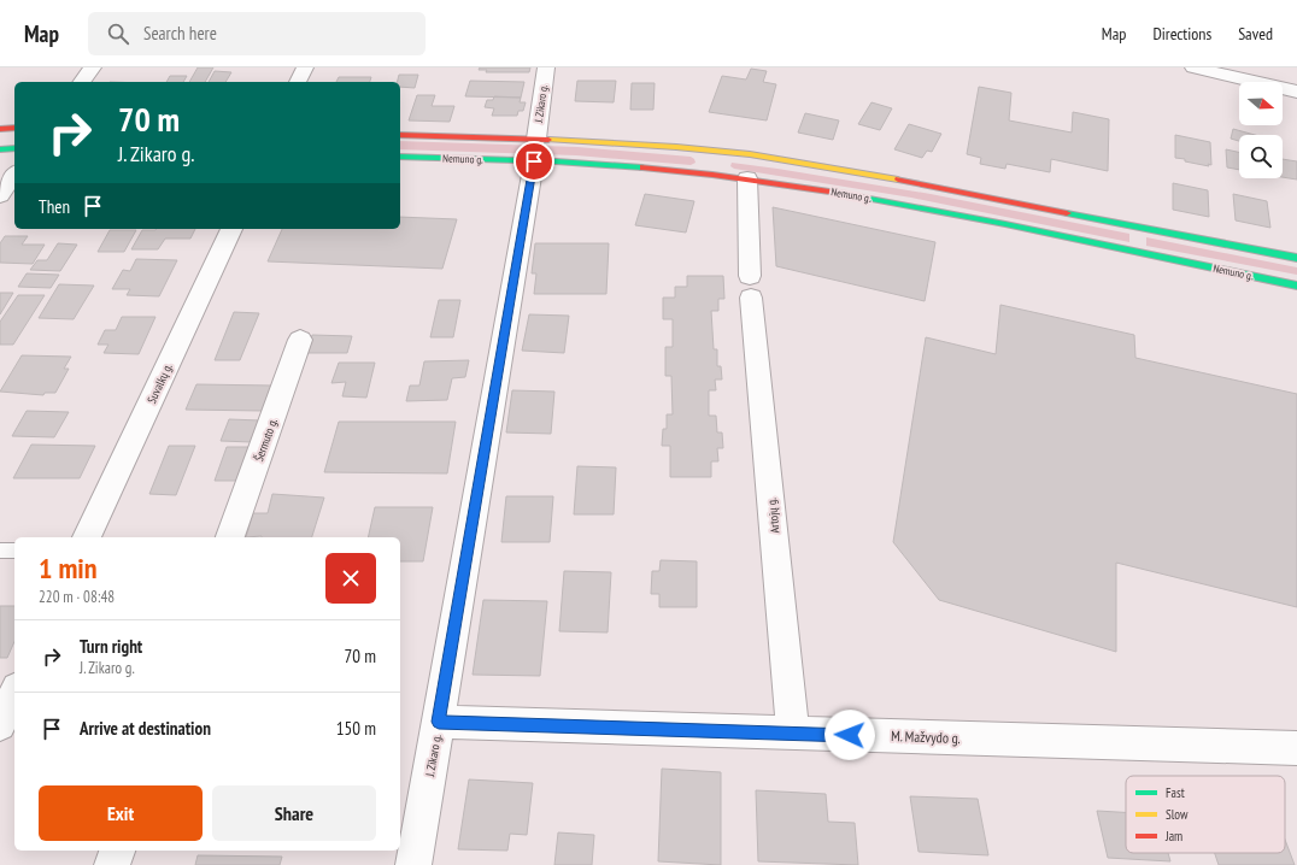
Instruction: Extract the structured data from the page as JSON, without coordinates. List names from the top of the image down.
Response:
{
  "streets": {
    "main road": ["Nemuno g."],
    "street": [
      "J. Zikaro g.",
      "Suvalkų g.",
      "Šermuto g.",
      "Artojų g.",
      "M. Mažvydo g."
    ]
  },
  "crossings": [
    ["J. Zikaro g.", "Nemuno g."],
    ["J. Zikaro g.", "M. Mažvydo g."],
    ["Nemuno g.", "Artojų g."],
    ["Artojų g.", "M. Mažvydo g."]
  ],
  "legend": ["Fast", "Slow", "Jam"],
  "north": "right",
  "page": {
    "header": "Map",
    "search": "Search here",
    "nav": ["Map", "Directions", "Saved"],
    "turn": ["70 m", "J. Zikaro g."],
    "then": "Then",
    "heading": ["1 min", "220 m · 08:48"],
    "list": [
      {
        "name": "Turn right",
        "note": "J. Zikaro g.",
        "value": "70 m"
      },
      {
        "name": "Arrive at destination",
        "value": "150 m"
      }
    ],
    "buttons": ["Exit", "Share"]
  }
}
